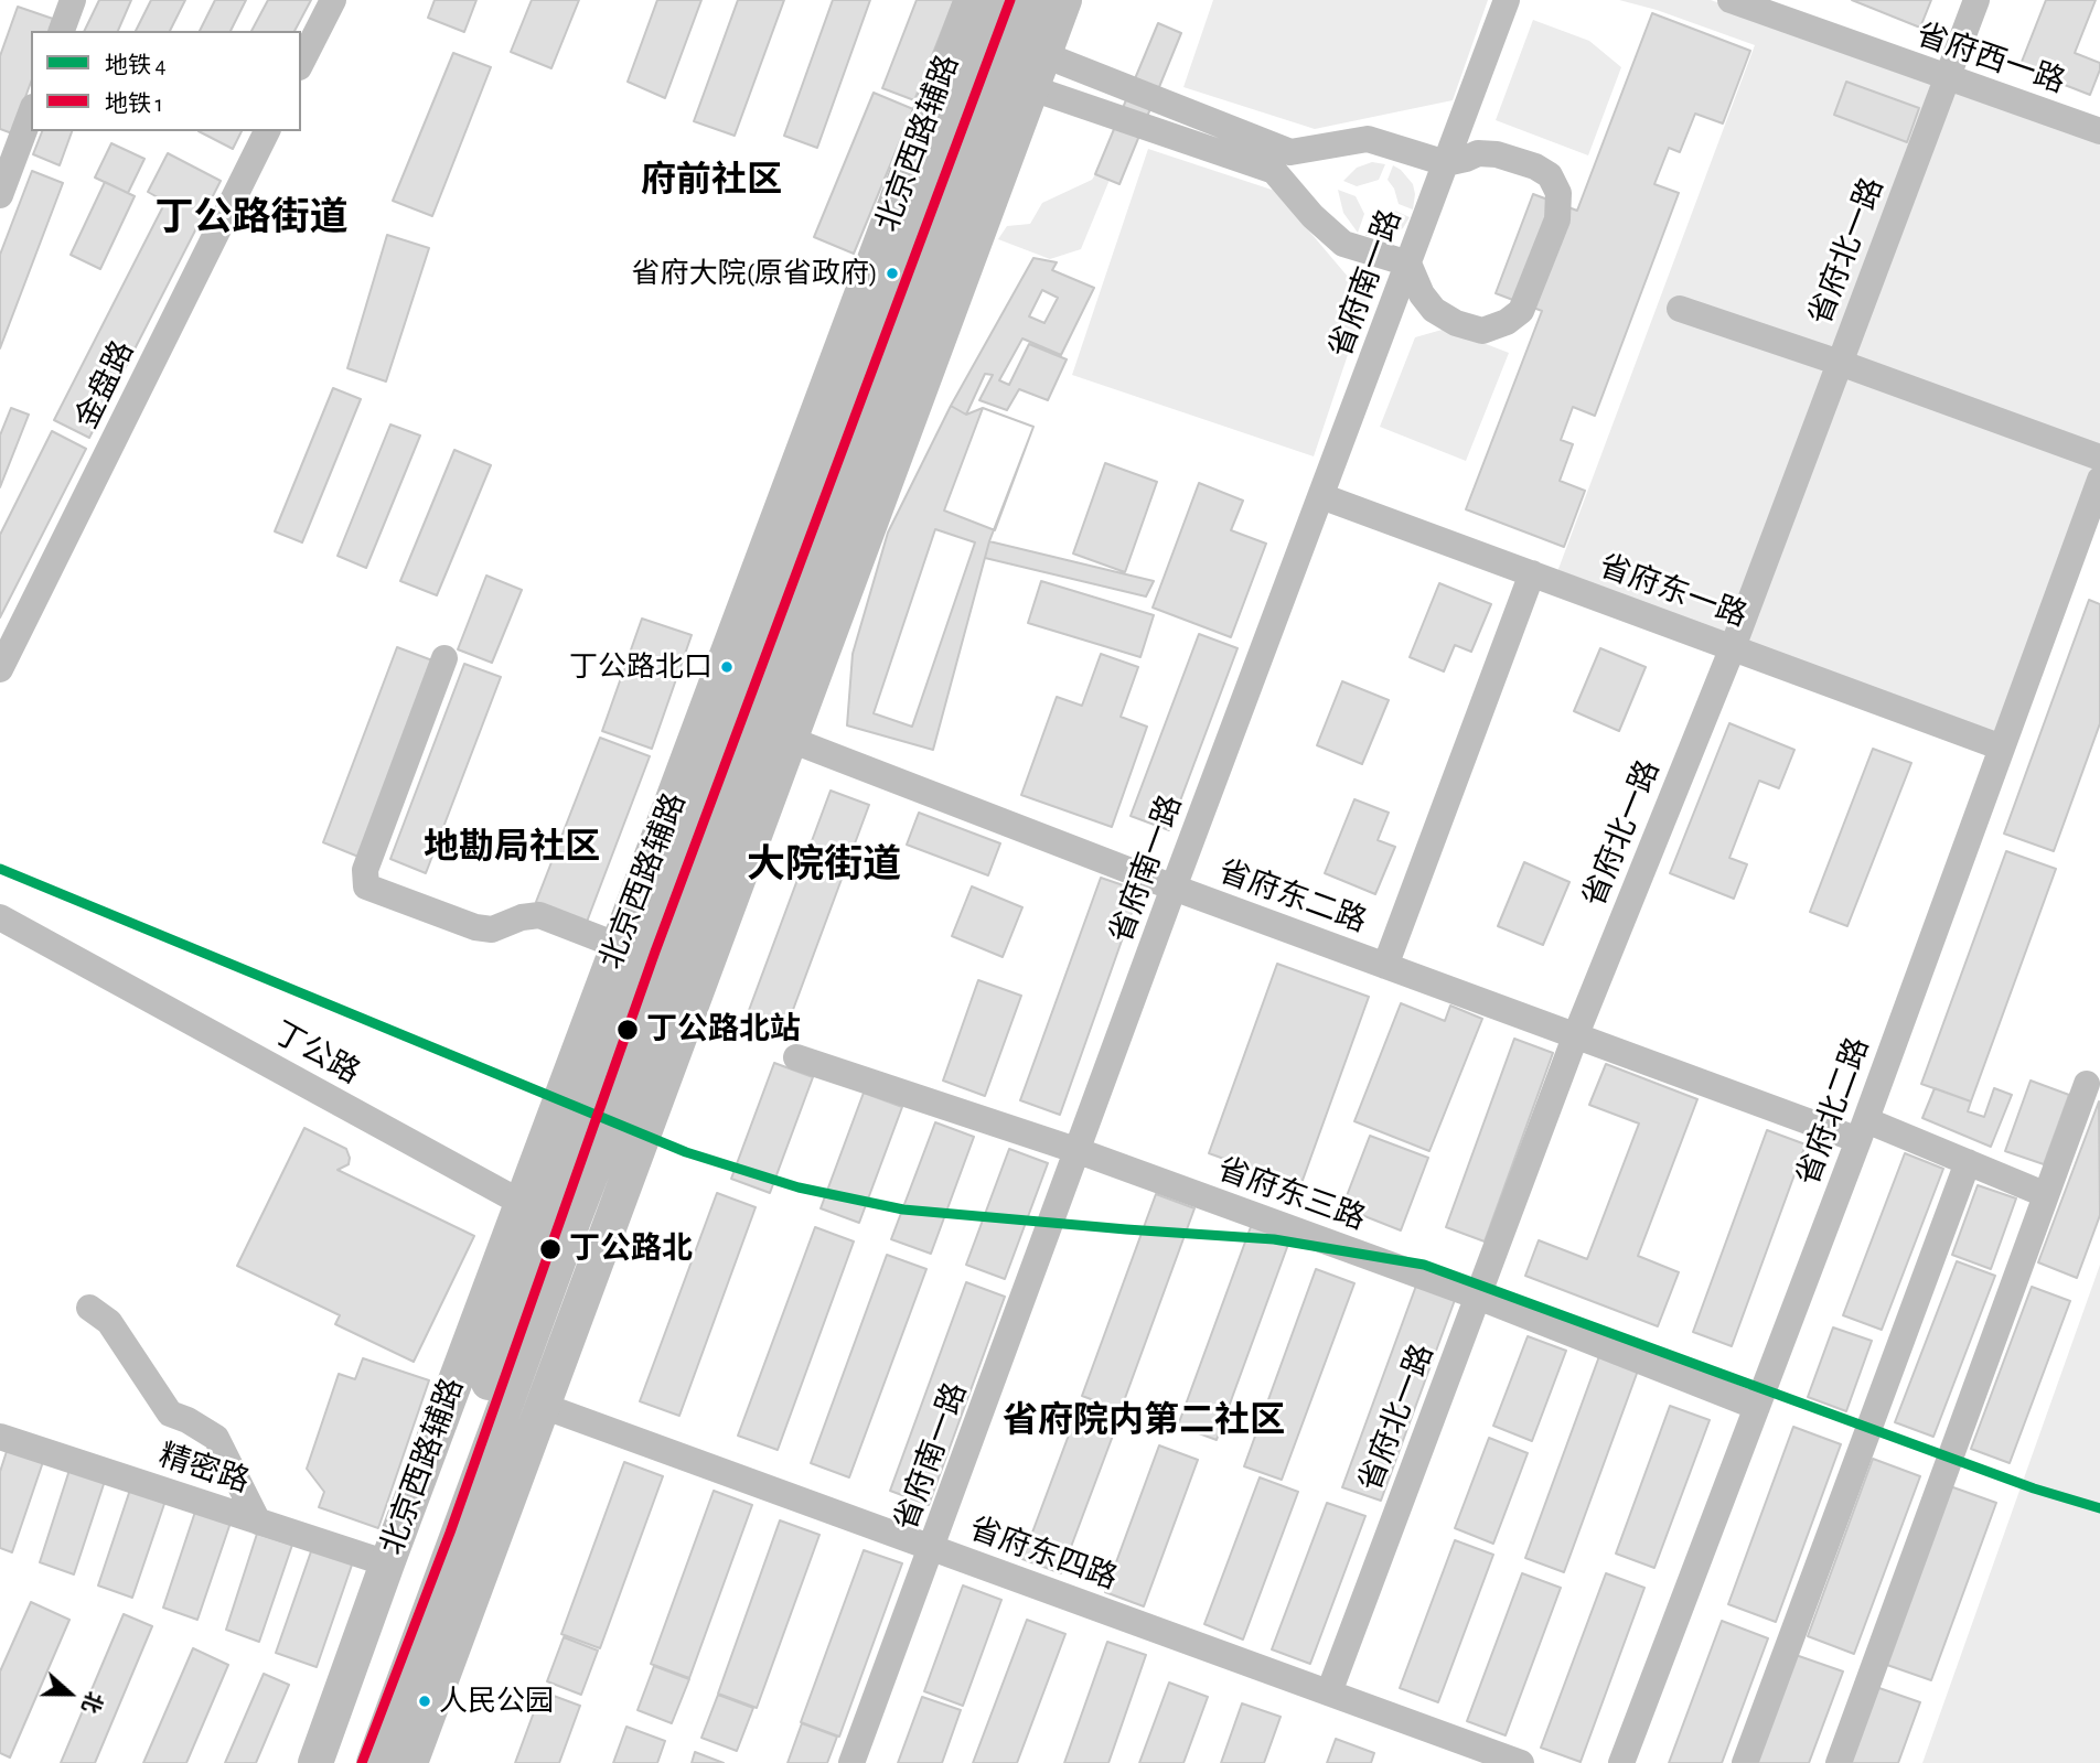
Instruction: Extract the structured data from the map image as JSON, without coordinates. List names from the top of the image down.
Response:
{
  "streets": {
    "main road": ["北京西路辅路"],
    "street": [
      "省府西一路",
      "省府北一路",
      "省府南一路",
      "金盘路",
      "省府东一路",
      "省府东二路",
      "丁公路",
      "省府北二路",
      "省府东三路",
      "精密路",
      "省府东四路"
    ]
  },
  "crossings": [
    ["省府西一路", "省府北一路"],
    ["北京西路辅路", "省府东二路"],
    ["北京西路辅路", "丁公路"],
    ["北京西路辅路", "精密路"],
    ["北京西路辅路", "省府东四路"],
    ["省府北一路", "省府东一路"],
    ["省府北一路", "省府东二路"],
    ["省府北一路", "省府东三路"],
    ["省府北一路", "省府东四路"],
    ["省府南一路", "省府东一路"],
    ["省府南一路", "省府东二路"],
    ["省府南一路", "省府东三路"],
    ["省府南一路", "省府东四路"],
    ["省府东一路", "省府北二路"],
    ["省府东二路", "省府北二路"],
    ["省府北二路", "省府东三路"]
  ],
  "districts": [
    "府前社区",
    "丁公路街道",
    "地勘局社区",
    "大院街道",
    "省府院内第二社区"
  ],
  "places": [
    "省府大院(原省政府)",
    "丁公路北口",
    "丁公路北站",
    "丁公路北",
    "人民公园"
  ],
  "lines": ["metro line 1", "metro line 4"],
  "legend": ["地铁 4", "地铁 1"],
  "north": "right"
}
